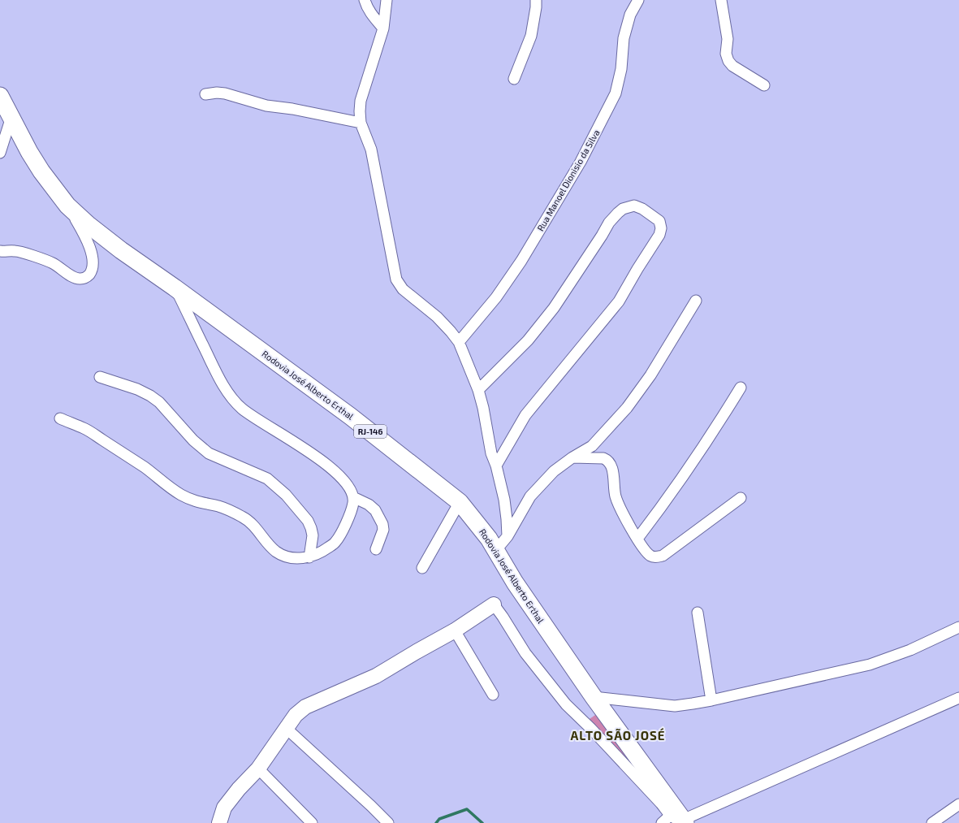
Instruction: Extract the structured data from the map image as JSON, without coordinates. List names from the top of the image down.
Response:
{
  "streets": {
    "main road": ["Rodovia José Alberto Erthal", "RJ-146"],
    "street": ["Rua Manoel Dionisio da Silva"]
  },
  "districts": ["ALTO SÃO JOSÉ"]
}
